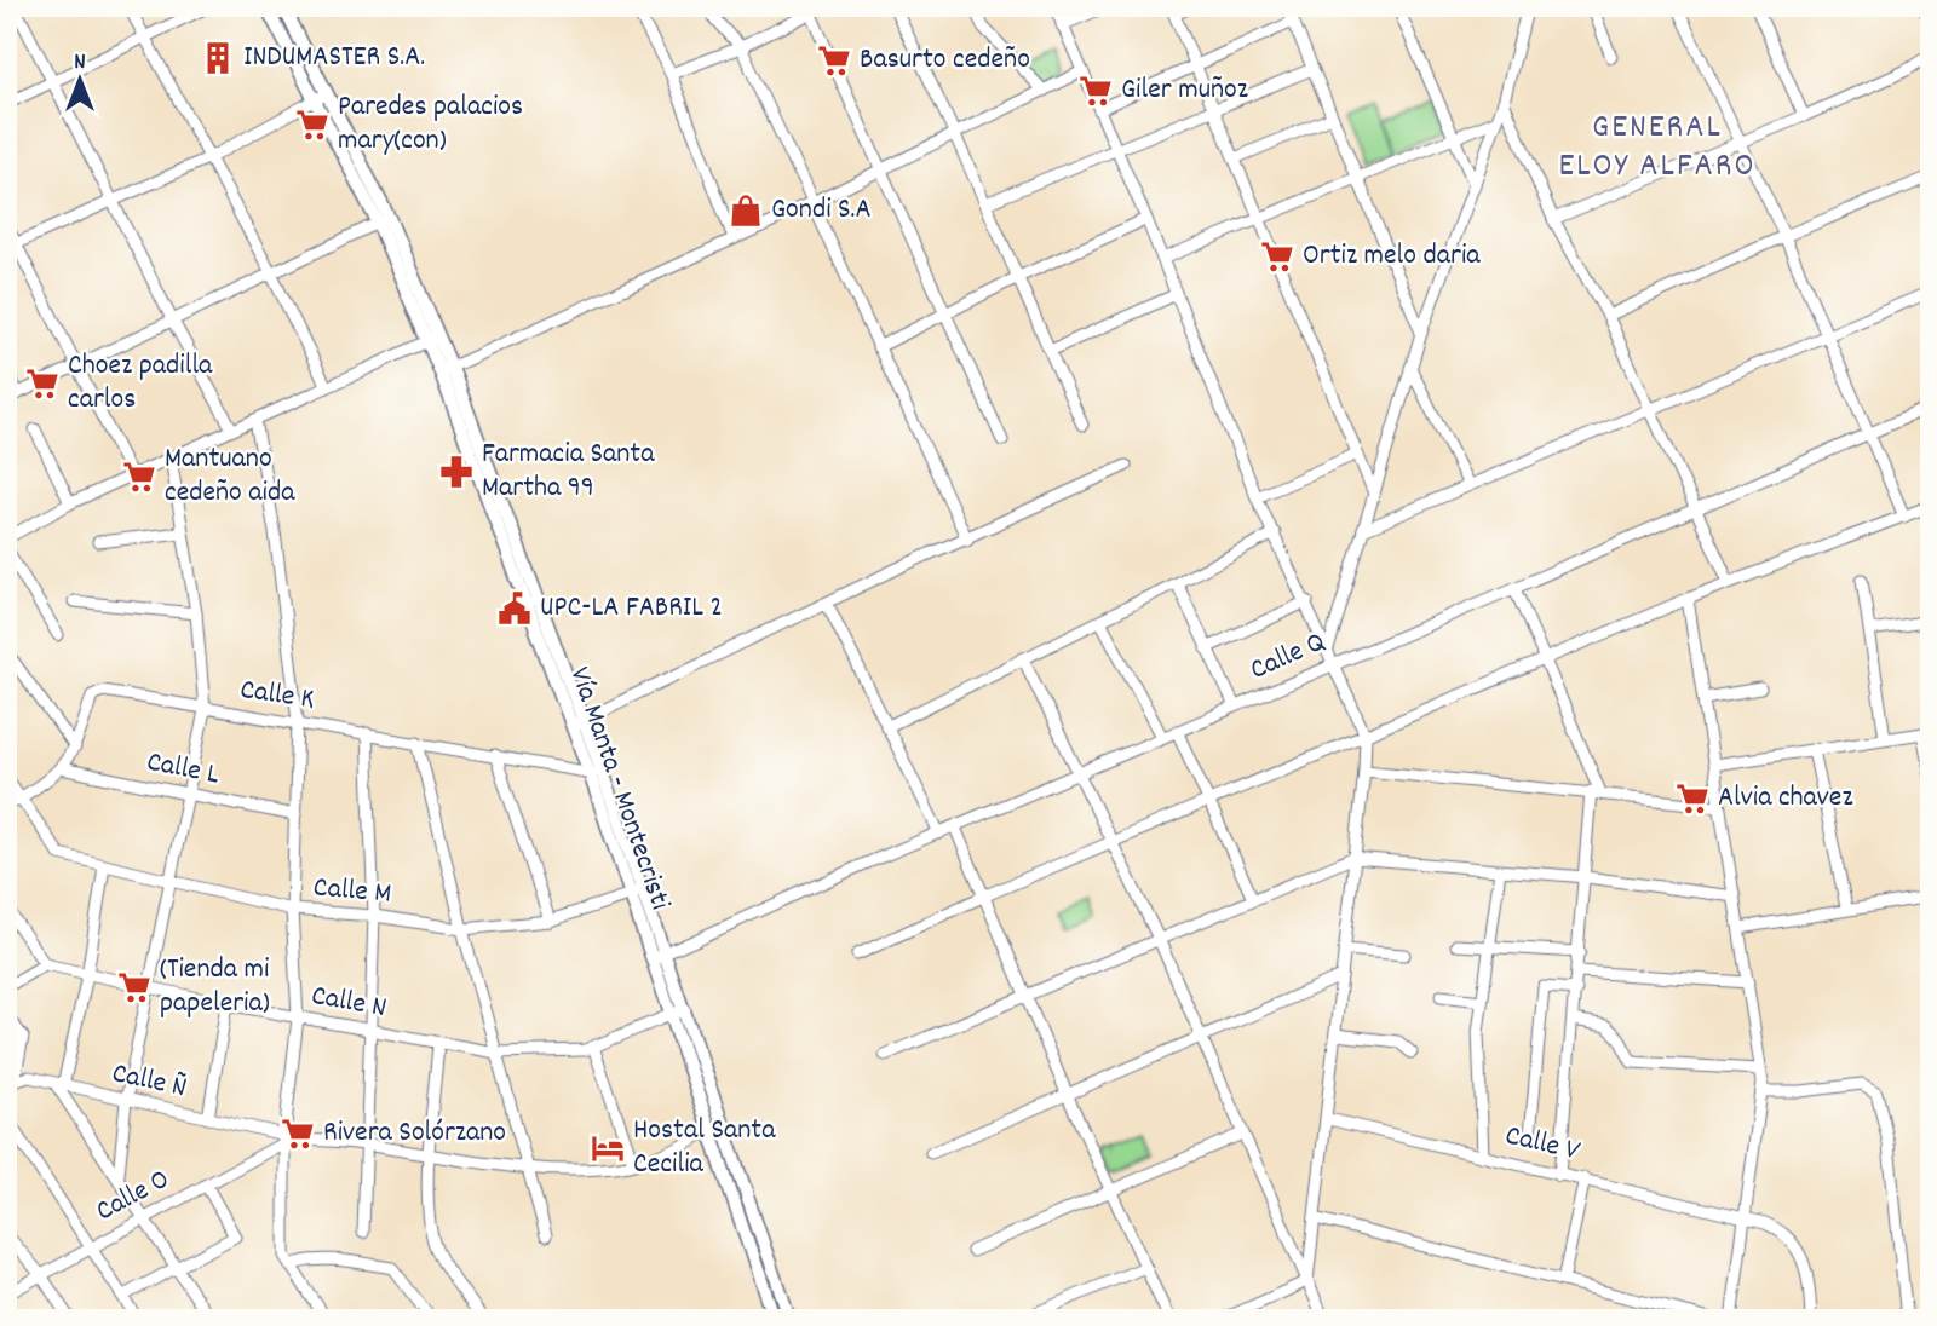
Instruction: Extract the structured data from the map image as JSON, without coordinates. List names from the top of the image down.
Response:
{
  "streets": {
    "main road": ["Vía Manta - Montecristi"],
    "street": [
      "Calle Q",
      "Calle K",
      "Calle L",
      "Calle M",
      "Calle N",
      "Calle Ñ",
      "Calle V",
      "Calle O"
    ]
  },
  "crossings": [
    ["Calle Q", "Vía Manta - Montecristi"],
    ["Calle K", "Calle L"],
    ["Calle K", "Vía Manta - Montecristi"],
    ["Calle K", "Calle M"],
    ["Vía Manta - Montecristi", "Calle M"],
    ["Vía Manta - Montecristi", "Calle N"],
    ["Vía Manta - Montecristi", "Calle Ñ"],
    ["Calle Ñ", "Calle O"]
  ],
  "districts": ["GENERAL ELOY ALFARO"],
  "places": {
    "building": ["INDUMASTER S.A."],
    "supermarket": [
      "Basurto cedeño",
      "Giler muñoz",
      "Paredes palacios mary(con)",
      "Ortiz melo daria",
      "Choez padilla carlos",
      "Mantuano cedeño aida",
      "Alvia chavez",
      "(Tienda mi papeleria)",
      "Rivera Solórzano"
    ],
    "shop": ["Gondi S.A"],
    "pharmacy": ["Farmacia Santa Martha 99"],
    "public building": ["UPC-LA FABRIL 2"],
    "hotel": ["Hostal Santa Cecilia"]
  },
  "north": "top"
}
